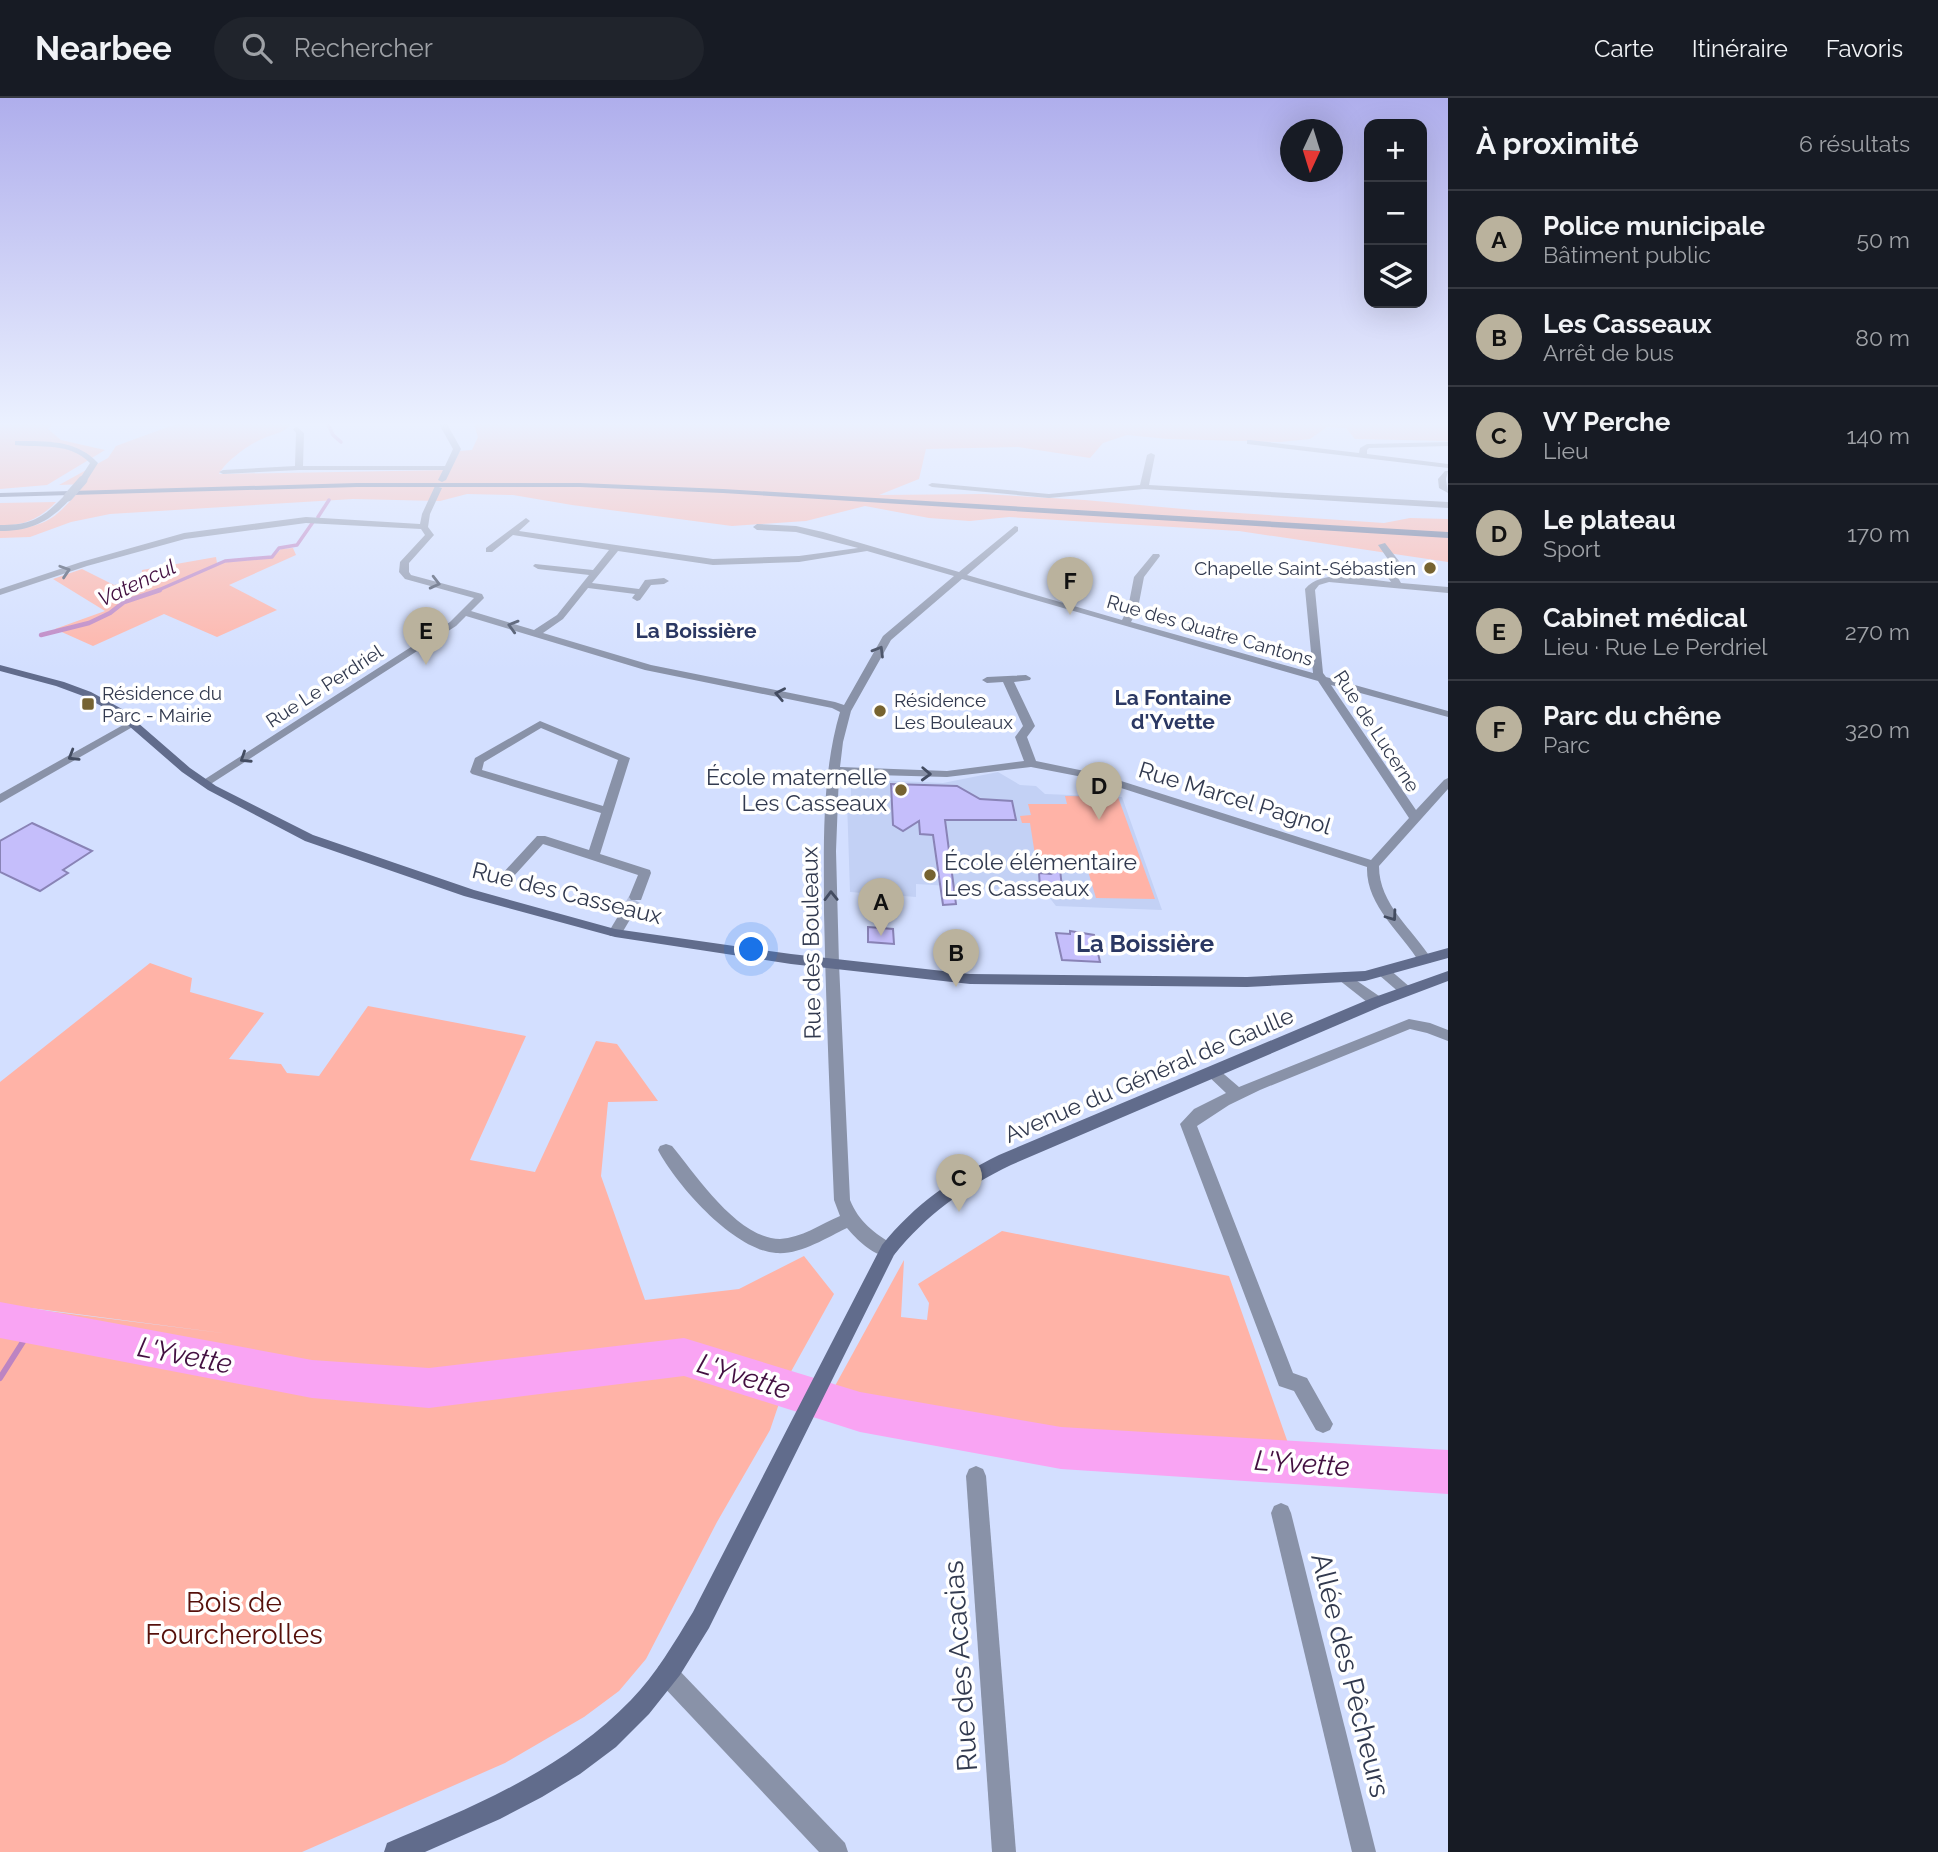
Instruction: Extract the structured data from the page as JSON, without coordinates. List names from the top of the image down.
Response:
{
  "streets": {
    "main road": ["Rue des Casseaux", "Avenue du Général de Gaulle"],
    "street": [
      "Rue des Quatre Cantons",
      "Rue Le Perdriel",
      "Rue de Lucerne",
      "Rue Marcel Pagnol",
      "Rue des Bouleaux",
      "Rue des Acacias",
      "Allée des Pêcheurs"
    ]
  },
  "crossings": [
    ["Rue des Quatre Cantons", "Rue de Lucerne"],
    ["Rue des Quatre Cantons", "Rue des Bouleaux"],
    ["Rue Le Perdriel", "Rue des Casseaux"],
    ["Rue Marcel Pagnol", "Rue des Bouleaux"],
    ["Rue des Casseaux", "Rue des Bouleaux"]
  ],
  "one_way": ["Rue Le Perdriel", "Rue Marcel Pagnol", "Rue des Bouleaux"],
  "districts": ["La Boissière", "La Fontaine d'Yvette", "La Boissière"],
  "water": ["Vatencul", "L'Yvette"],
  "parks": ["Bois de Fourcherolles"],
  "places": {
    "other": [
      "Chapelle Saint-Sébastien",
      "Résidence Les Bouleaux",
      "École maternelle Les Casseaux",
      "École élémentaire Les Casseaux"
    ],
    "transit": ["Résidence du Parc - Mairie"]
  },
  "north": "bottom",
  "page": {
    "header": "Nearbee",
    "search": "Rechercher",
    "nav": ["Carte", "Itinéraire", "Favoris"],
    "heading": ["À proximité", "6 résultats"],
    "map_buttons": ["+", "−"],
    "list": [
      {
        "mark": "A",
        "name": "Police municipale",
        "note": "Bâtiment public",
        "value": "50 m"
      },
      {
        "mark": "B",
        "name": "Les Casseaux",
        "note": "Arrêt de bus",
        "value": "80 m"
      },
      {
        "mark": "C",
        "name": "VY Perche",
        "note": "Lieu",
        "value": "140 m"
      },
      {
        "mark": "D",
        "name": "Le plateau",
        "note": "Sport",
        "value": "170 m"
      },
      {
        "mark": "E",
        "name": "Cabinet médical",
        "note": "Lieu · Rue Le Perdriel",
        "value": "270 m"
      },
      {
        "mark": "F",
        "name": "Parc du chêne",
        "note": "Parc",
        "value": "320 m"
      }
    ],
    "pins": [
      "F",
      "E",
      "D",
      "A",
      "B",
      "C"
    ]
  }
}
